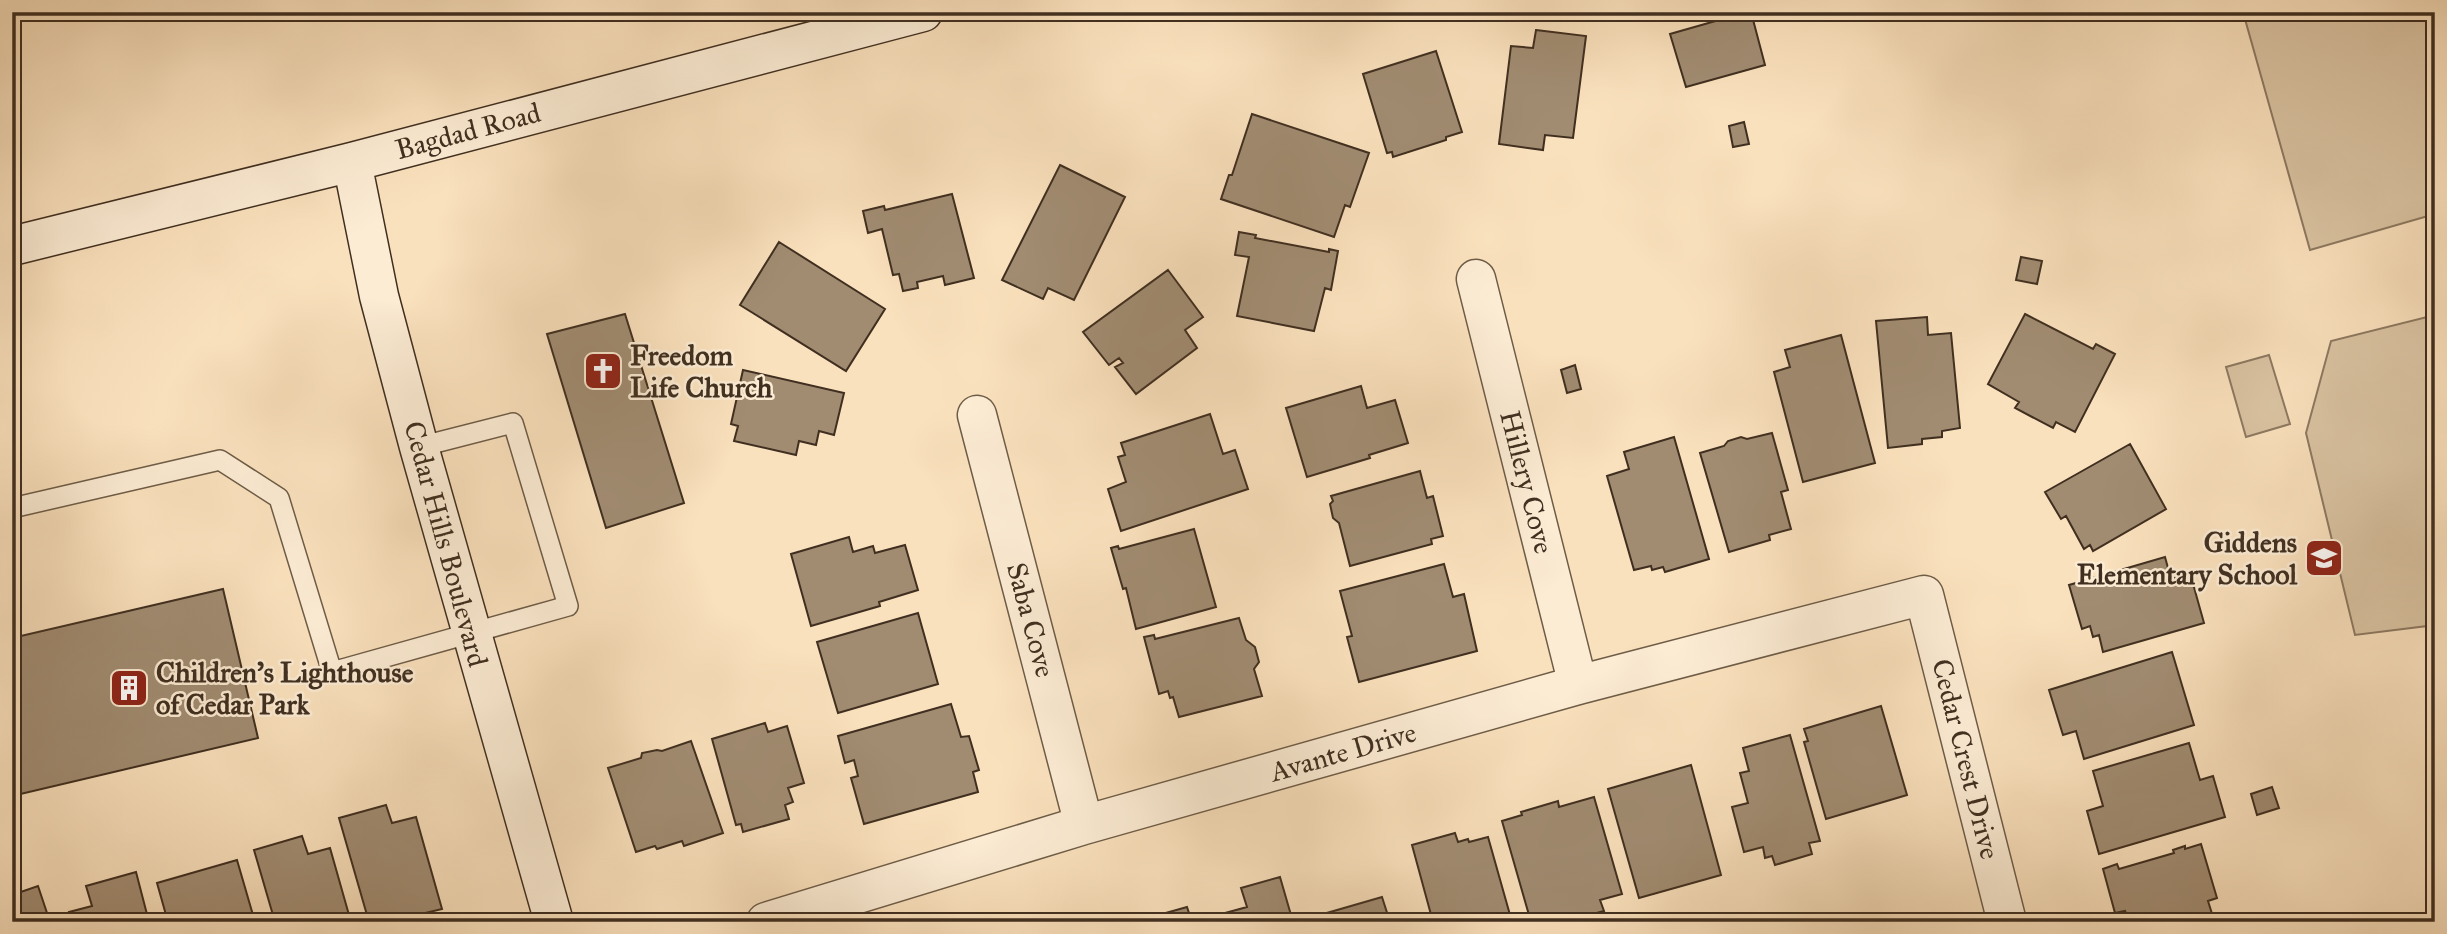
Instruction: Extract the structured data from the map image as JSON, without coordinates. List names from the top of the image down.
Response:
{
  "streets": {
    "street": [
      "Bagdad Road",
      "Hillery Cove",
      "Cedar Hills Boulevard",
      "Saba Cove",
      "Avante Drive",
      "Cedar Crest Drive"
    ]
  },
  "crossings": [
    ["Bagdad Road", "Cedar Hills Boulevard"],
    ["Hillery Cove", "Avante Drive"],
    ["Saba Cove", "Avante Drive"],
    ["Avante Drive", "Cedar Crest Drive"]
  ],
  "places": {
    "church": ["Freedom Life Church"],
    "school or university": ["Giddens Elementary School"],
    "building": ["Children's Lighthouse of Cedar Park"]
  }
}
